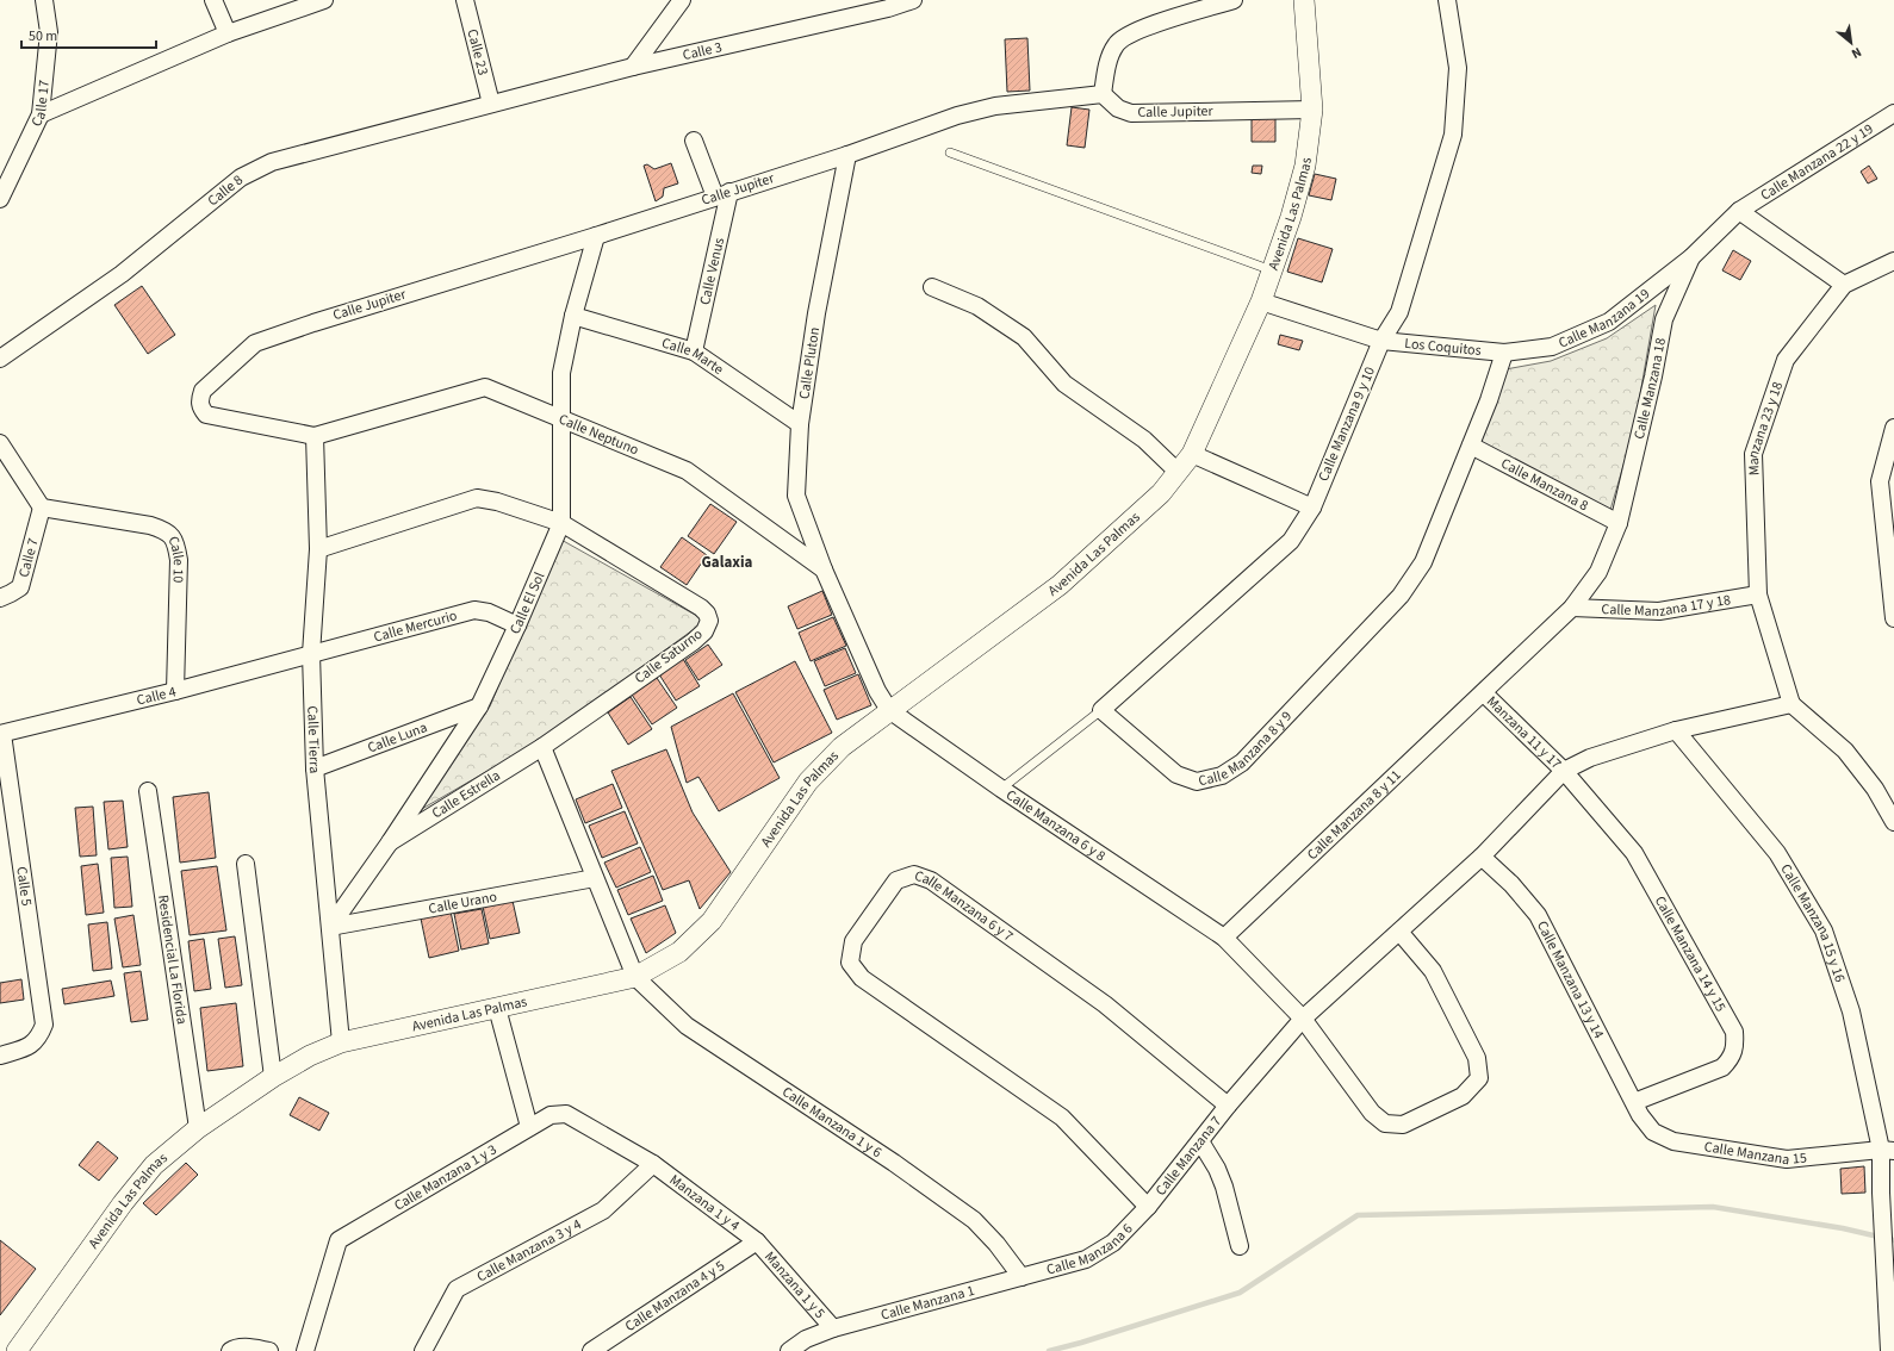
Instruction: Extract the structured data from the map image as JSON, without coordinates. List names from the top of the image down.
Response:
{
  "streets": {
    "street": [
      "Calle 3",
      "Calle 23",
      "Calle 17",
      "Calle Jupiter",
      "Calle Manzana 22 y 19",
      "Calle 8",
      "Avenida Las Palmas",
      "Calle Venus",
      "Calle Manzana 19",
      "Los Coquitos",
      "Calle Marte",
      "Calle Pluton",
      "Calle Manzana 18",
      "Calle Manzana 9 y 10",
      "Manzana 23 y 18",
      "Calle Neptuno",
      "Calle Manzana 8",
      "Calle 7",
      "Calle 10",
      "Calle El Sol",
      "Calle Manzana 17 y 18",
      "Calle Mercurio",
      "Calle Saturno",
      "Calle 4",
      "Manzana 11 y 17",
      "Calle Luna",
      "Calle Tierra",
      "Calle Manzana 8 y 9",
      "Calle Estrella",
      "Calle Manzana 8 y 11",
      "Calle Manzana 6 y 8",
      "Calle 5",
      "Calle Urano",
      "Calle Manzana 6 y 7",
      "Calle Manzana 15 y 16",
      "Calle Manzana 14 y 15",
      "Residencial La Florida",
      "Calle Manzana 13 y 14",
      "Calle Manzana 1 y 6",
      "Calle Manzana 15",
      "Calle Manzana 7",
      "Calle Manzana 1 y 3",
      "Manzana 1 y 4",
      "Calle Manzana 6",
      "Calle Manzana 3 y 4",
      "Manzana 1 y 5",
      "Calle Manzana 4 y 5",
      "Calle Manzana 1"
    ]
  },
  "crossings": [
    ["Calle 3", "Calle 23"],
    ["Calle 3", "Calle 8"],
    ["Calle 23", "Calle 8"],
    ["Calle Jupiter", "Avenida Las Palmas"],
    ["Calle Jupiter", "Calle Venus"],
    ["Calle Jupiter", "Calle Pluton"],
    ["Calle Jupiter", "Calle Neptuno"],
    ["Calle Jupiter", "Calle El Sol"],
    ["Calle Manzana 22 y 19", "Calle Manzana 19"],
    ["Calle Manzana 22 y 19", "Calle Manzana 18"],
    ["Avenida Las Palmas", "Los Coquitos"],
    ["Avenida Las Palmas", "Calle Tierra"],
    ["Avenida Las Palmas", "Calle Manzana 6 y 8"],
    ["Avenida Las Palmas", "Residencial La Florida"],
    ["Avenida Las Palmas", "Calle Manzana 1 y 6"],
    ["Calle Venus", "Calle Marte"],
    ["Calle Manzana 19", "Los Coquitos"],
    ["Calle Manzana 19", "Calle Manzana 18"],
    ["Calle Manzana 19", "Calle Manzana 8 y 9"],
    ["Los Coquitos", "Calle Manzana 9 y 10"],
    ["Los Coquitos", "Calle Manzana 8 y 9"],
    ["Calle Marte", "Calle Pluton"],
    ["Calle Marte", "Calle El Sol"],
    ["Calle Pluton", "Calle Neptuno"],
    ["Calle Manzana 18", "Calle Manzana 8"],
    ["Calle Manzana 18", "Calle Manzana 17 y 18"],
    ["Calle Manzana 18", "Calle Manzana 8 y 11"],
    ["Manzana 23 y 18", "Calle Manzana 17 y 18"],
    ["Calle Neptuno", "Calle El Sol"],
    ["Calle Neptuno", "Calle Tierra"],
    ["Calle Manzana 8", "Calle Manzana 8 y 9"],
    ["Calle 7", "Calle 10"],
    ["Calle 10", "Calle 4"],
    ["Calle El Sol", "Calle Mercurio"],
    ["Calle El Sol", "Calle Saturno"],
    ["Calle El Sol", "Calle Luna"],
    ["Calle El Sol", "Calle Tierra"],
    ["Calle El Sol", "Calle Estrella"],
    ["Calle El Sol", "Calle Urano"],
    ["Calle Manzana 17 y 18", "Calle Manzana 8 y 11"],
    ["Calle Mercurio", "Calle 4"],
    ["Calle Mercurio", "Calle Tierra"],
    ["Calle Saturno", "Calle Tierra"],
    ["Calle Saturno", "Calle Estrella"],
    ["Calle 4", "Calle Tierra"],
    ["Calle 4", "Calle 5"],
    ["Manzana 11 y 17", "Calle Manzana 8 y 11"],
    ["Manzana 11 y 17", "Calle Manzana 14 y 15"],
    ["Calle Luna", "Calle Tierra"],
    ["Calle Tierra", "Calle Urano"],
    ["Calle Manzana 8 y 11", "Calle Manzana 6 y 8"],
    ["Calle Manzana 6 y 7", "Calle Manzana 7"],
    ["Calle Manzana 6 y 7", "Calle Manzana 6"],
    ["Calle Manzana 15 y 16", "Calle Manzana 15"],
    ["Calle Manzana 14 y 15", "Calle Manzana 13 y 14"],
    ["Calle Manzana 14 y 15", "Calle Manzana 15"],
    ["Calle Manzana 13 y 14", "Calle Manzana 15"],
    ["Calle Manzana 1 y 6", "Calle Manzana 6"],
    ["Calle Manzana 1 y 6", "Calle Manzana 1"],
    ["Calle Manzana 7", "Calle Manzana 6"],
    ["Calle Manzana 1 y 3", "Manzana 1 y 4"],
    ["Calle Manzana 1 y 3", "Calle Manzana 3 y 4"],
    ["Manzana 1 y 4", "Calle Manzana 3 y 4"],
    ["Manzana 1 y 4", "Manzana 1 y 5"],
    ["Manzana 1 y 4", "Calle Manzana 4 y 5"],
    ["Calle Manzana 6", "Calle Manzana 1"],
    ["Manzana 1 y 5", "Calle Manzana 4 y 5"],
    ["Manzana 1 y 5", "Calle Manzana 1"]
  ],
  "districts": ["Galaxia"],
  "scale_bar": "50 m",
  "north": "bottom right"
}
